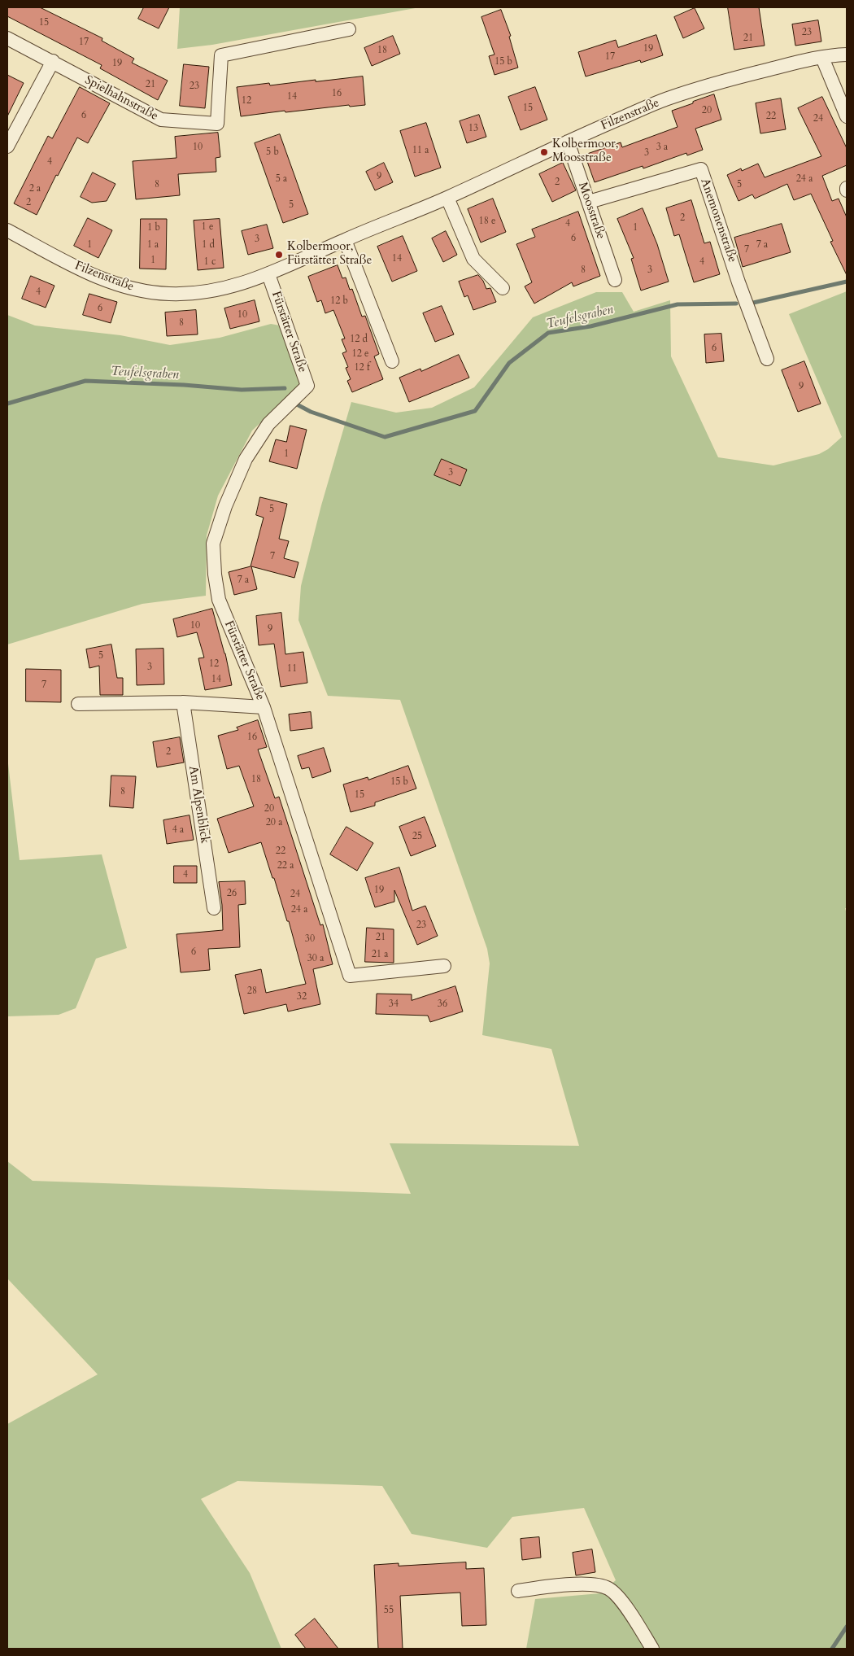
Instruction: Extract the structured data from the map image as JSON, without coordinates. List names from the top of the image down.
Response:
{
  "streets": {
    "street": [
      "Spielhahnstraße",
      "Filzenstraße",
      "Moosstraße",
      "Anemonenstraße",
      "Fürstätter Straße",
      "Am Alpenblick"
    ]
  },
  "crossings": [
    ["Filzenstraße", "Moosstraße"],
    ["Filzenstraße", "Fürstätter Straße"],
    ["Moosstraße", "Anemonenstraße"]
  ],
  "water": ["Teufelsgraben"],
  "places": ["Kolbermoor, Moosstraße", "Kolbermoor, Fürstätter Straße"],
  "house_numbers": [
    "15",
    "23",
    "21",
    "17",
    "19",
    "18",
    "17",
    "15 b",
    "19",
    "21",
    "23",
    "16",
    "14",
    "12",
    "15",
    "20",
    "6",
    "22",
    "24",
    "13",
    "10",
    "3 a",
    "11 a",
    "5 b",
    "3",
    "4",
    "9",
    "5 a",
    "24 a",
    "2",
    "8",
    "5",
    "2 a",
    "2",
    "5",
    "2",
    "18 e",
    "4",
    "1 e",
    "1 b",
    "1",
    "6",
    "3",
    "1",
    "1 a",
    "1 d",
    "7 a",
    "7",
    "14",
    "1",
    "1 c",
    "4",
    "8",
    "3",
    "4",
    "12 b",
    "6",
    "10",
    "8",
    "12 d",
    "6",
    "12 e",
    "12 f",
    "9",
    "1",
    "3",
    "5",
    "7",
    "7 a",
    "10",
    "9",
    "5",
    "12",
    "3",
    "11",
    "14",
    "7",
    "16",
    "2",
    "18",
    "15 b",
    "8",
    "15",
    "20",
    "20 a",
    "4 a",
    "25",
    "22",
    "22 a",
    "4",
    "19",
    "26",
    "24",
    "24 a",
    "23",
    "21",
    "30",
    "6",
    "21 a",
    "30 a",
    "28",
    "32",
    "34",
    "36",
    "55"
  ]
}
